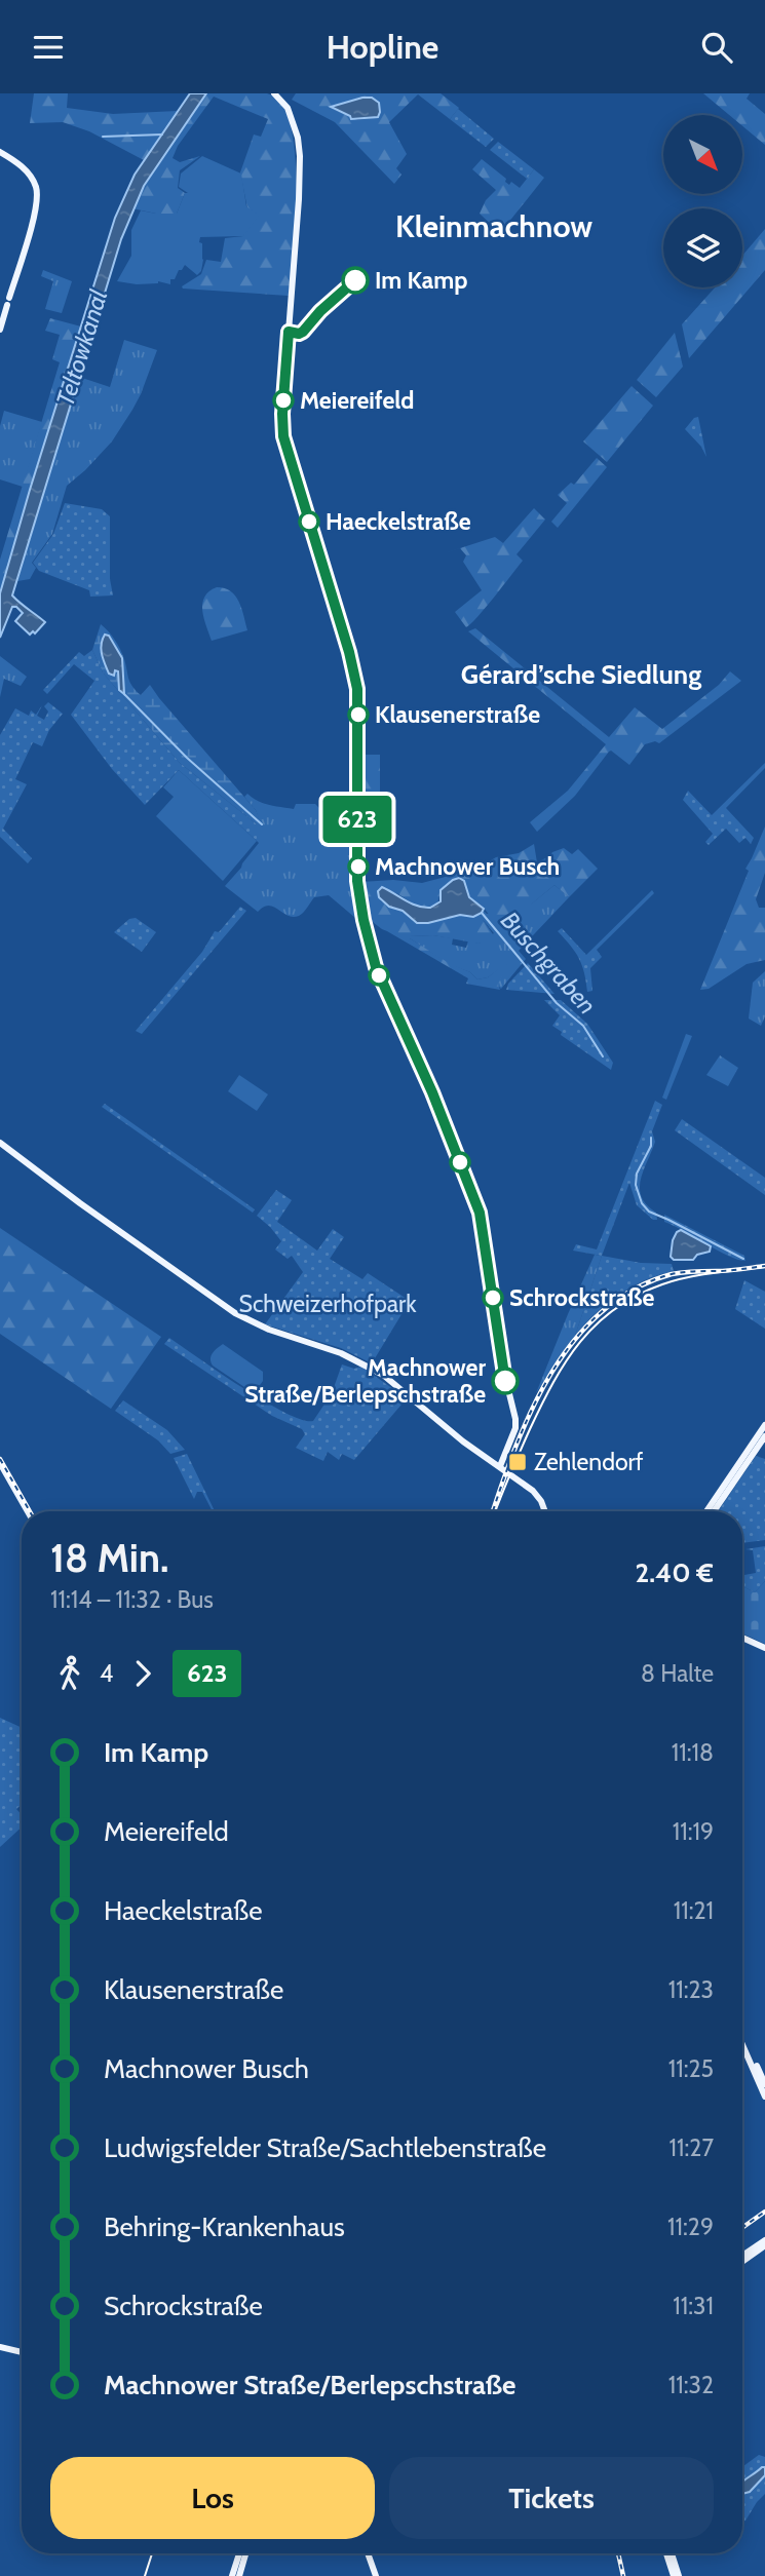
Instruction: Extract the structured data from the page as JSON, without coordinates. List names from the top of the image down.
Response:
{
  "districts": ["Kleinmachnow", "Gérard’sche Siedlung"],
  "water": ["Teltowkanal", "Buschgraben"],
  "parks": ["Schweizerhofpark"],
  "places": {
    "other": [
      "Im Kamp",
      "Meiereifeld",
      "Haeckelstraße",
      "Klausenerstraße",
      "Machnower Busch",
      "Schrockstraße",
      "Machnower Straße/Berlepschstraße"
    ],
    "transit": ["Zehlendorf"]
  },
  "lines": ["bus line 623"],
  "north": "bottom right",
  "page": {
    "header": "Hopline",
    "on_map": "623",
    "heading": ["18 Min.", "11:14 – 11:32 · Bus", "2.40 €"],
    "legs": ["4", "623", "8 Halte"],
    "list": [
      {
        "name": "Im Kamp",
        "value": "11:18"
      },
      {
        "name": "Meiereifeld",
        "value": "11:19"
      },
      {
        "name": "Haeckelstraße",
        "value": "11:21"
      },
      {
        "name": "Klausenerstraße",
        "value": "11:23"
      },
      {
        "name": "Machnower Busch",
        "value": "11:25"
      },
      {
        "name": "Ludwigsfelder Straße/Sachtlebenstraße",
        "value": "11:27"
      },
      {
        "name": "Behring-Krankenhaus",
        "value": "11:29"
      },
      {
        "name": "Schrockstraße",
        "value": "11:31"
      },
      {
        "name": "Machnower Straße/Berlepschstraße",
        "value": "11:32"
      }
    ],
    "buttons": ["Los", "Tickets"]
  }
}
